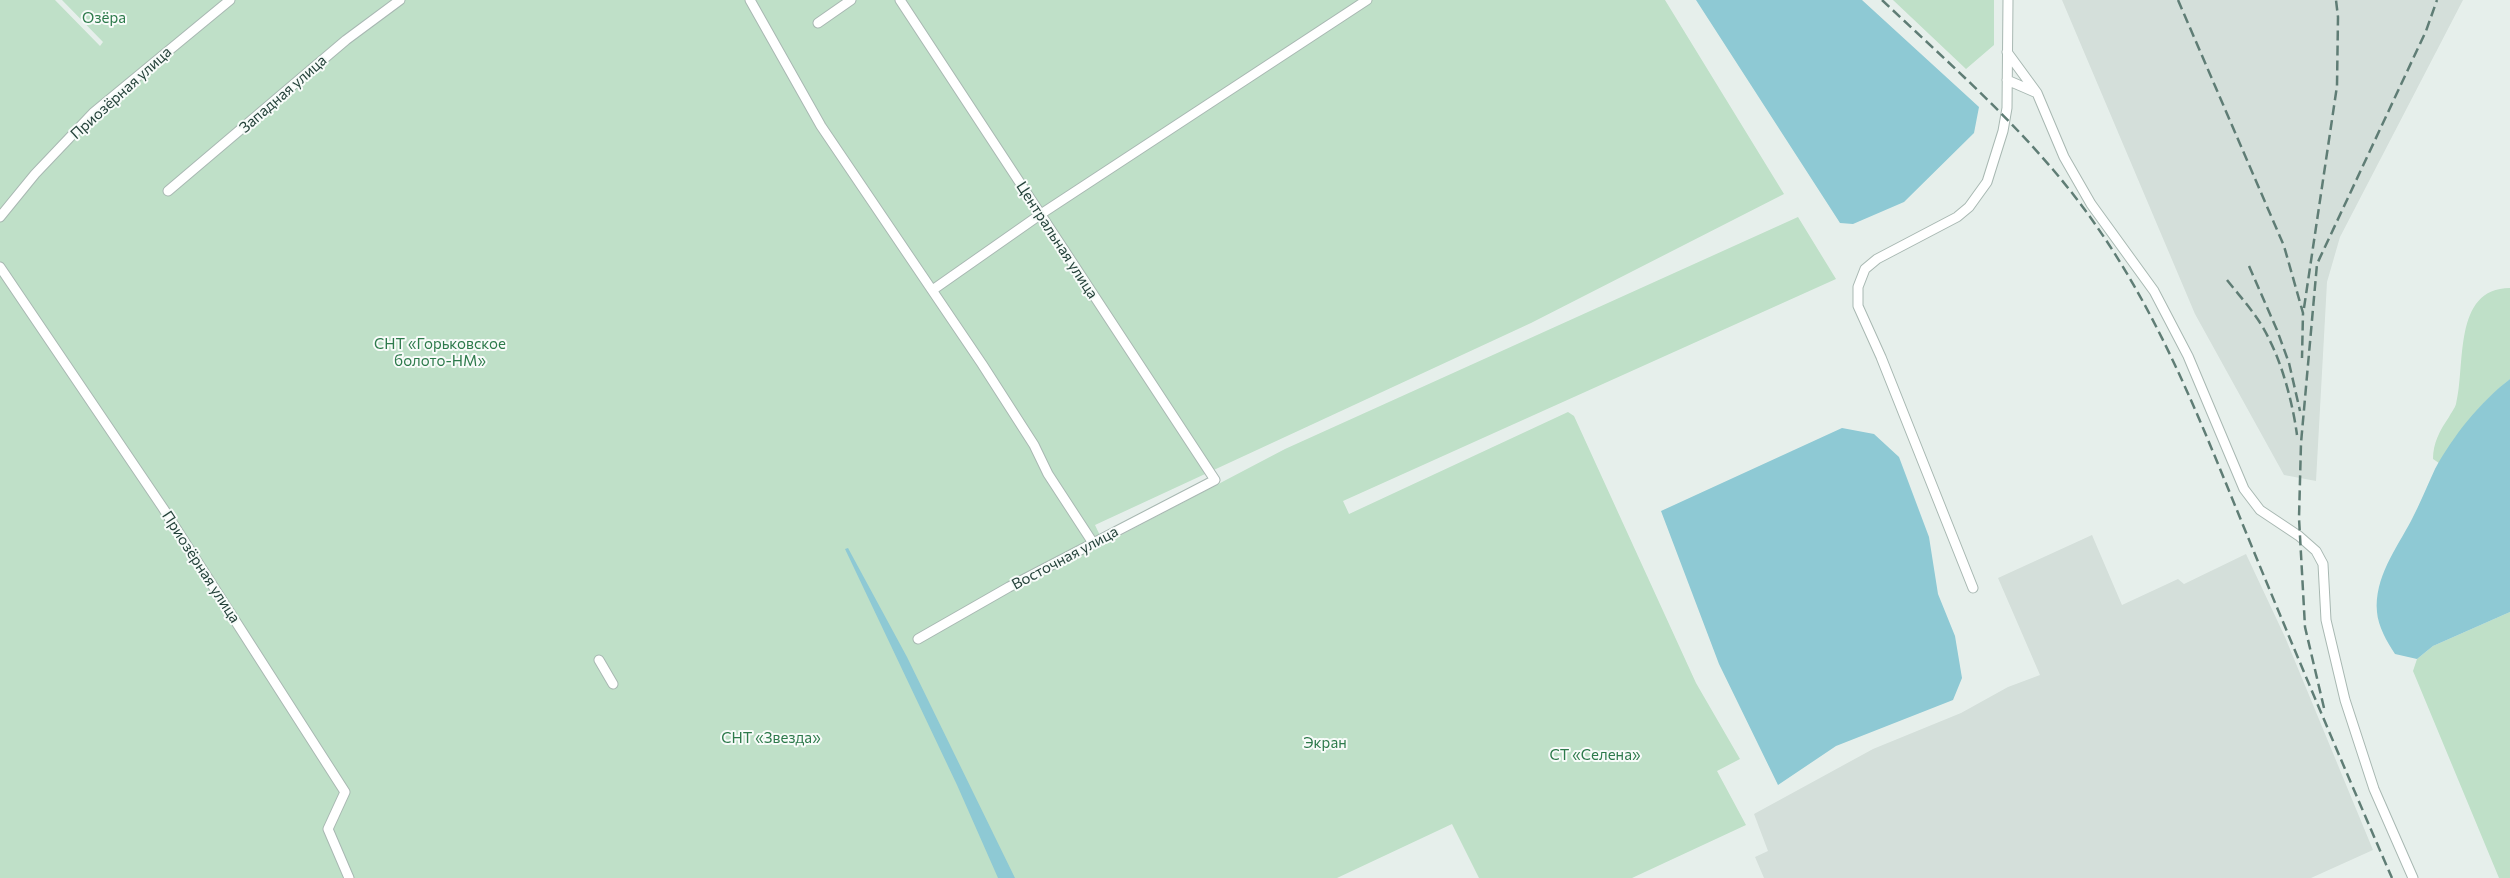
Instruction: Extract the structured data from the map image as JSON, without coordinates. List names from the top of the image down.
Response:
{
  "streets": {
    "street": [
      "Приозёрная улица",
      "Западная улица",
      "Центральная улица",
      "Восточная улица"
    ]
  },
  "crossings": [
    ["Центральная улица", "Восточная улица"]
  ],
  "parks": [
    "Озёра",
    "СНТ «Горьковское болото-НМ»",
    "СНТ «Звезда»",
    "Экран",
    "СТ «Селена»"
  ]
}
